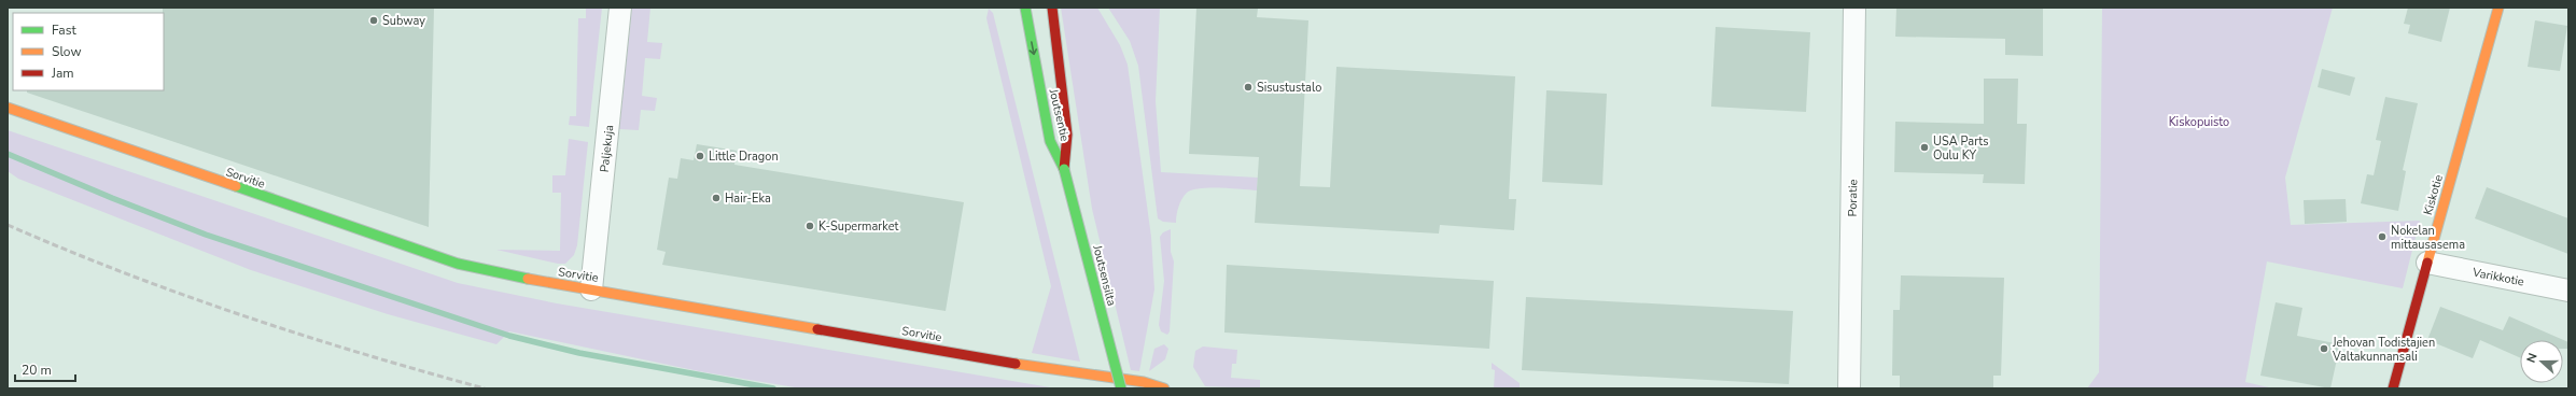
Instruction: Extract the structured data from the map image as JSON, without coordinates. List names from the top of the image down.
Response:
{
  "streets": {
    "street": [
      "Joutsentie",
      "Paljekuja",
      "Sorvitie",
      "Kiskotie",
      "Poratie",
      "Joutsensilta",
      "Varikkotie"
    ]
  },
  "crossings": [
    ["Joutsentie", "Joutsensilta"],
    ["Paljekuja", "Sorvitie"],
    ["Kiskotie", "Varikkotie"]
  ],
  "parks": ["Kiskopuisto"],
  "places": [
    "Subway",
    "Sisustustalo",
    "USA Parts Oulu KY",
    "Little Dragon",
    "Hair-Eka",
    "K-Supermarket",
    "Nokelan mittausasema",
    "Jehovan Todistajien Valtakunnansali"
  ],
  "legend": ["Fast", "Slow", "Jam"],
  "scale_bar": "20 m",
  "north": "left"
}
